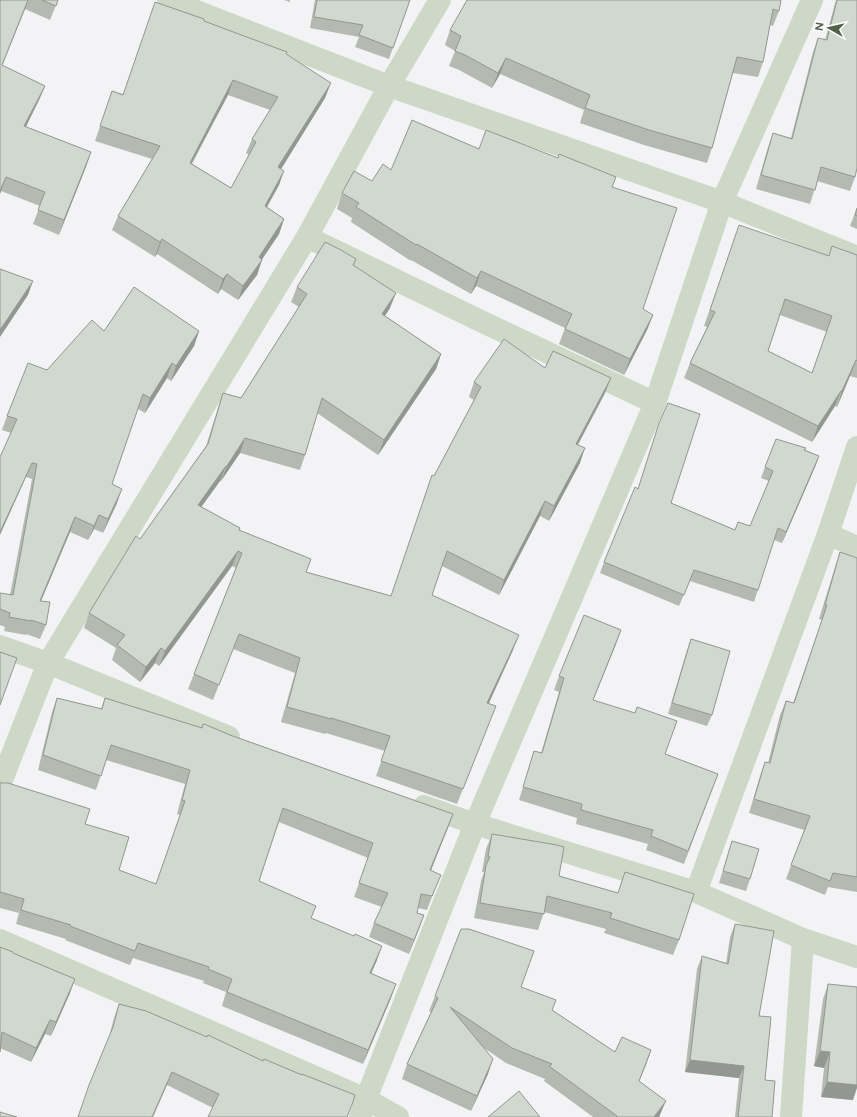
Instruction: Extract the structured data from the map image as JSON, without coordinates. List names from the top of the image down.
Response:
{
  "north": "left"
}
